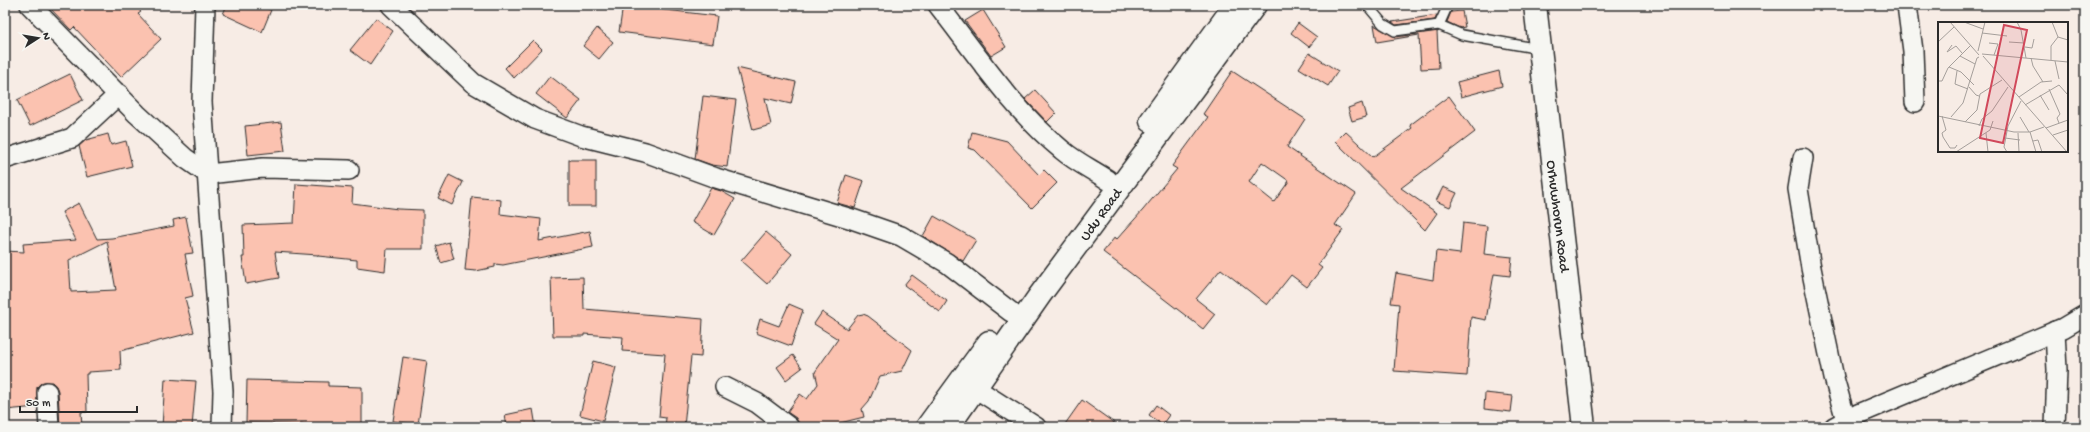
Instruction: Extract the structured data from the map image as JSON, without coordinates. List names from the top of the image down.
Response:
{
  "streets": {
    "main road": ["Udu Road", "Orhuwhorun Road"]
  },
  "scale_bar": "50 m",
  "north": "right"
}
